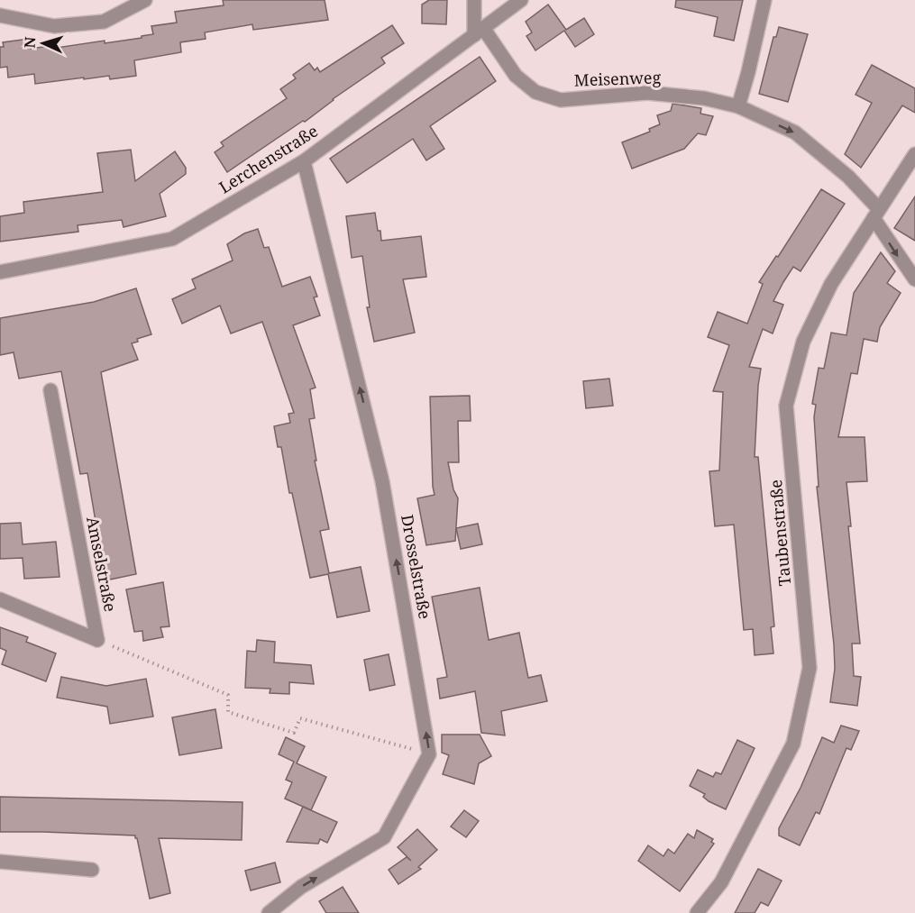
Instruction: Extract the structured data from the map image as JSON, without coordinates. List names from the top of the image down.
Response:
{
  "streets": {
    "street": [
      "Meisenweg",
      "Lerchenstraße",
      "Taubenstraße",
      "Amselstraße",
      "Drosselstraße"
    ]
  },
  "crossings": [
    ["Meisenweg", "Lerchenstraße"],
    ["Meisenweg", "Taubenstraße"],
    ["Lerchenstraße", "Drosselstraße"]
  ],
  "one_way": ["Meisenweg", "Drosselstraße"],
  "north": "left"
}
